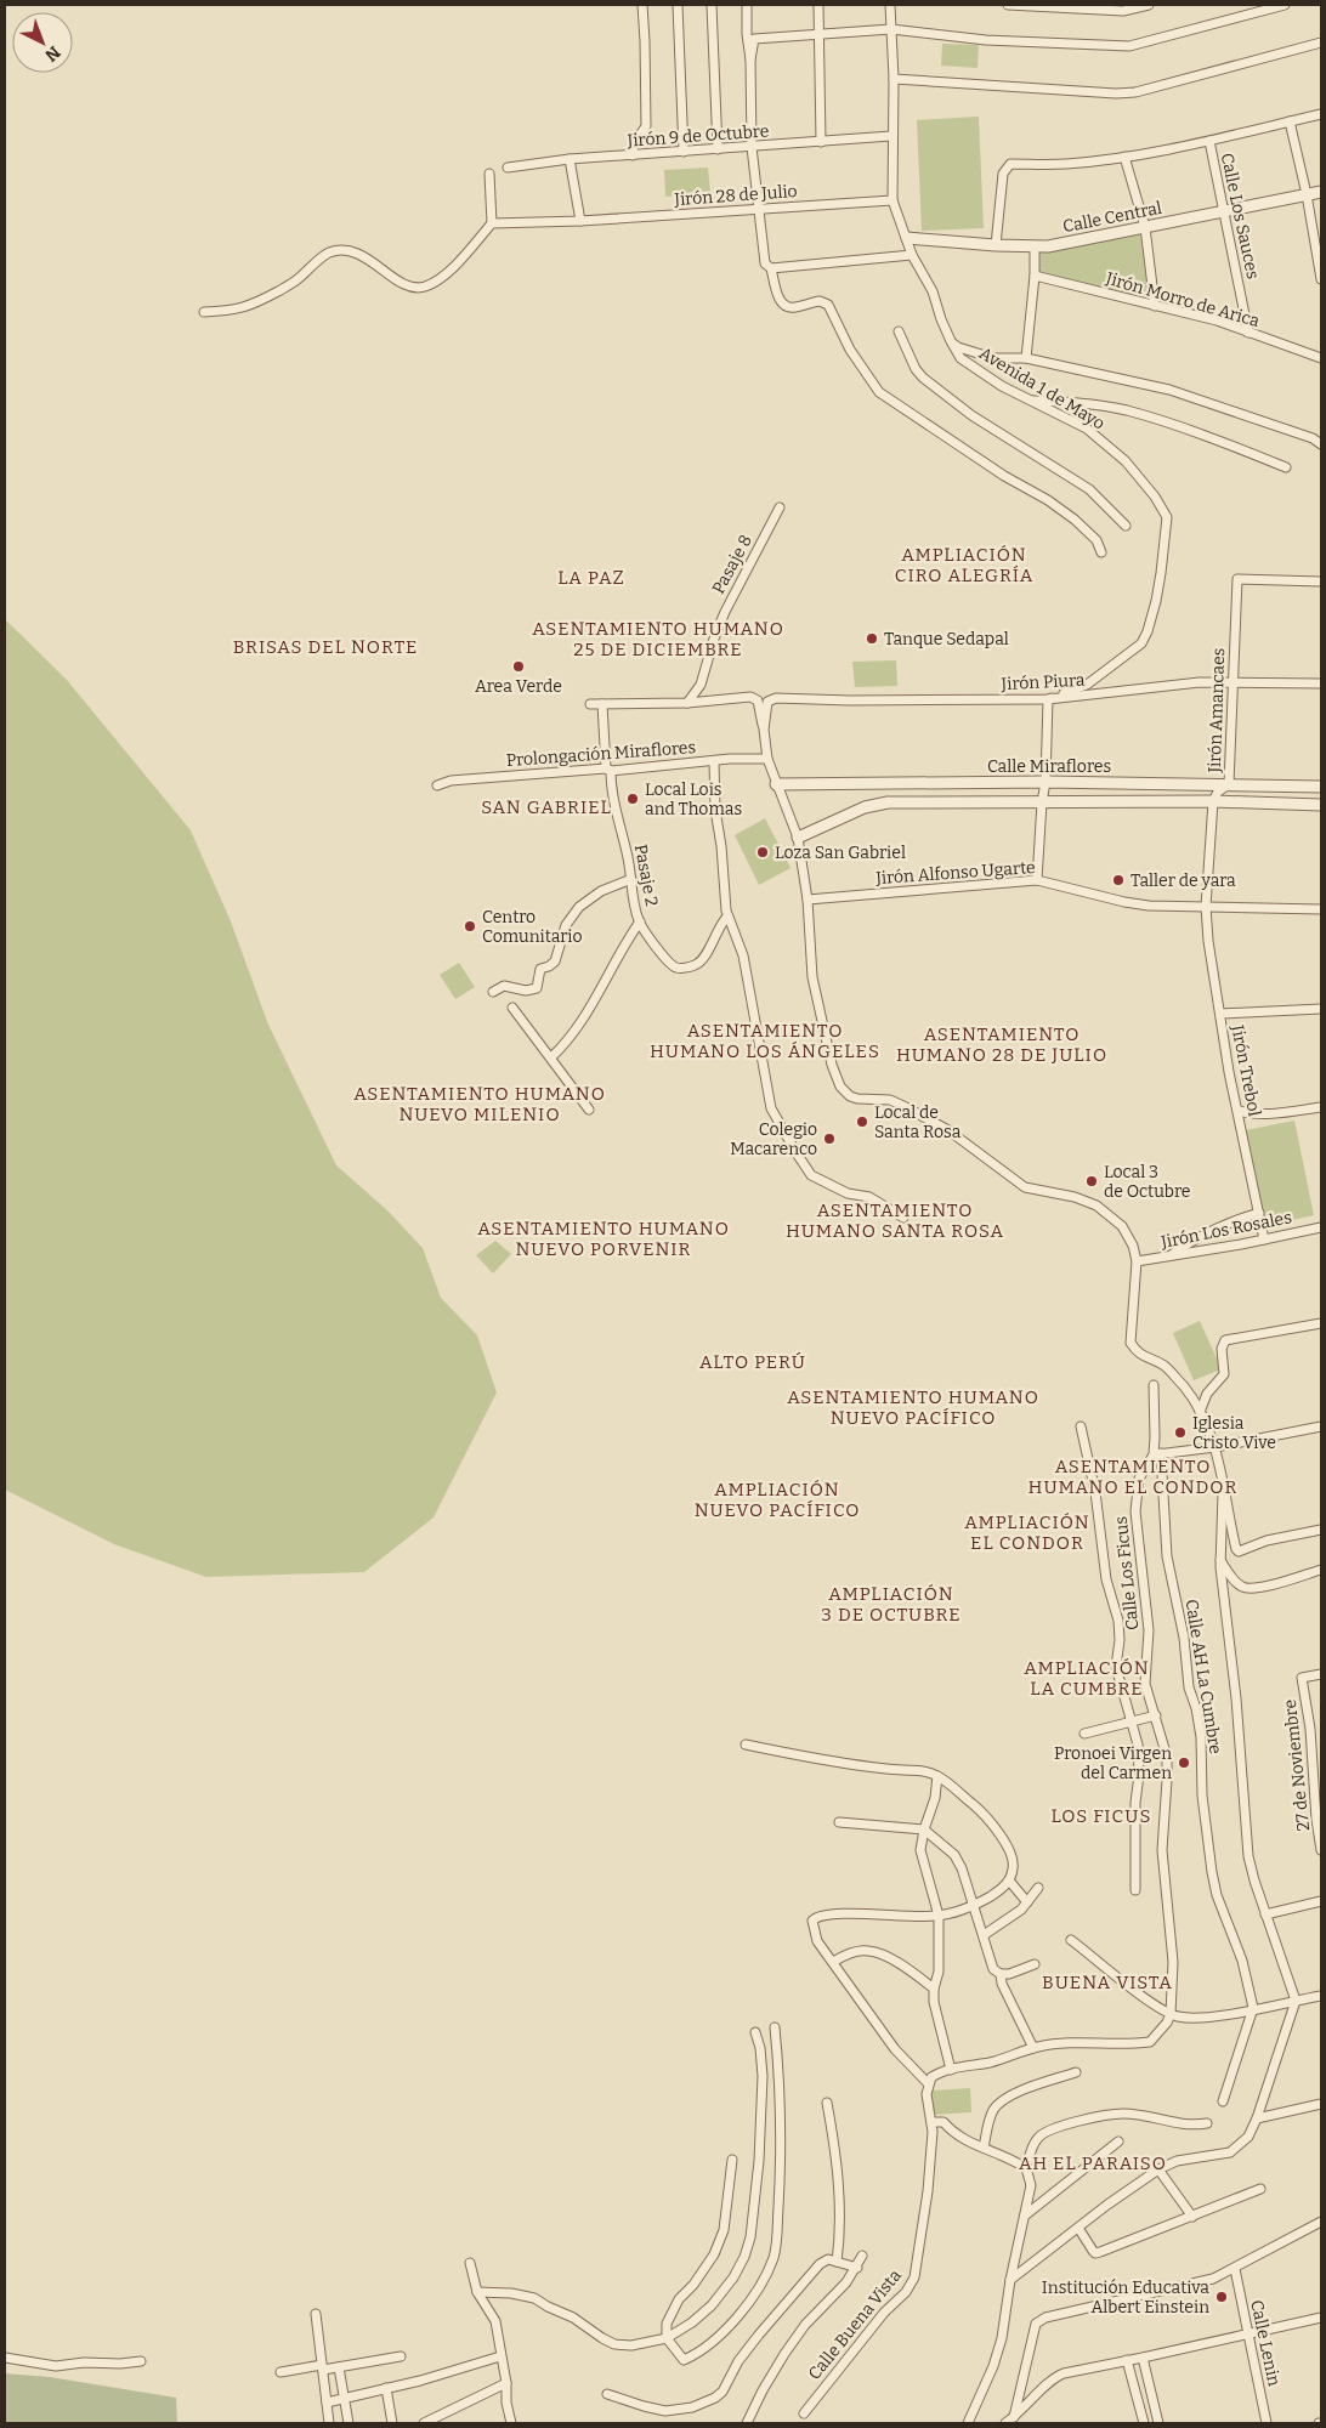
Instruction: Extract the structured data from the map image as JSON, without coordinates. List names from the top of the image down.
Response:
{
  "streets": {
    "street": [
      "Jirón 9 de Octubre",
      "Jirón 28 de Julio",
      "Calle Los Sauces",
      "Calle Central",
      "Jirón Morro de Arica",
      "Avenida 1 de Mayo",
      "Pasaje 8",
      "Jirón Piura",
      "Jirón Amancaes",
      "Prolongación Miraflores",
      "Calle Miraflores",
      "Jirón Alfonso Ugarte",
      "Pasaje 2",
      "Jirón Trebol",
      "Jirón Los Rosales",
      "Calle Los Ficus",
      "Calle AH La Cumbre",
      "27 de Noviembre",
      "Calle Buena Vista",
      "Calle Lenin"
    ]
  },
  "crossings": [
    ["Jirón 9 de Octubre", "Avenida 1 de Mayo"],
    ["Jirón 28 de Julio", "Avenida 1 de Mayo"],
    ["Calle Los Sauces", "Calle Central"],
    ["Calle Los Sauces", "Jirón Morro de Arica"],
    ["Calle Central", "Avenida 1 de Mayo"],
    ["Avenida 1 de Mayo", "Jirón Piura"],
    ["Jirón Piura", "Jirón Amancaes"],
    ["Jirón Amancaes", "Calle Miraflores"],
    ["Prolongación Miraflores", "Pasaje 2"],
    ["Jirón Alfonso Ugarte", "Jirón Trebol"],
    ["Jirón Trebol", "Jirón Los Rosales"],
    ["Calle Los Ficus", "Calle AH La Cumbre"]
  ],
  "districts": [
    "AMPLIACIÓN CIRO ALEGRÍA",
    "LA PAZ",
    "ASENTAMIENTO HUMANO 25 DE DICIEMBRE",
    "BRISAS DEL NORTE",
    "SAN GABRIEL",
    "ASENTAMIENTO HUMANO LOS ÁNGELES",
    "ASENTAMIENTO HUMANO 28 DE JULIO",
    "ASENTAMIENTO HUMANO NUEVO MILENIO",
    "ASENTAMIENTO HUMANO SANTA ROSA",
    "ASENTAMIENTO HUMANO NUEVO PORVENIR",
    "ALTO PERÚ",
    "ASENTAMIENTO HUMANO NUEVO PACÍFICO",
    "ASENTAMIENTO HUMANO EL CONDOR",
    "AMPLIACIÓN NUEVO PACÍFICO",
    "AMPLIACIÓN EL CONDOR",
    "AMPLIACIÓN 3 DE OCTUBRE",
    "AMPLIACIÓN LA CUMBRE",
    "LOS FICUS",
    "BUENA VISTA",
    "AH EL PARAISO"
  ],
  "places": [
    "Tanque Sedapal",
    "Area Verde",
    "Local Lois and Thomas",
    "Loza San Gabriel",
    "Taller de yara",
    "Centro Comunitario",
    "Local de Santa Rosa",
    "Colegio Macarenco",
    "Local 3 de Octubre",
    "Iglesia Cristo Vive",
    "Pronoei Virgen del Carmen",
    "Institución Educativa Albert Einstein"
  ],
  "north": "bottom right"
}
